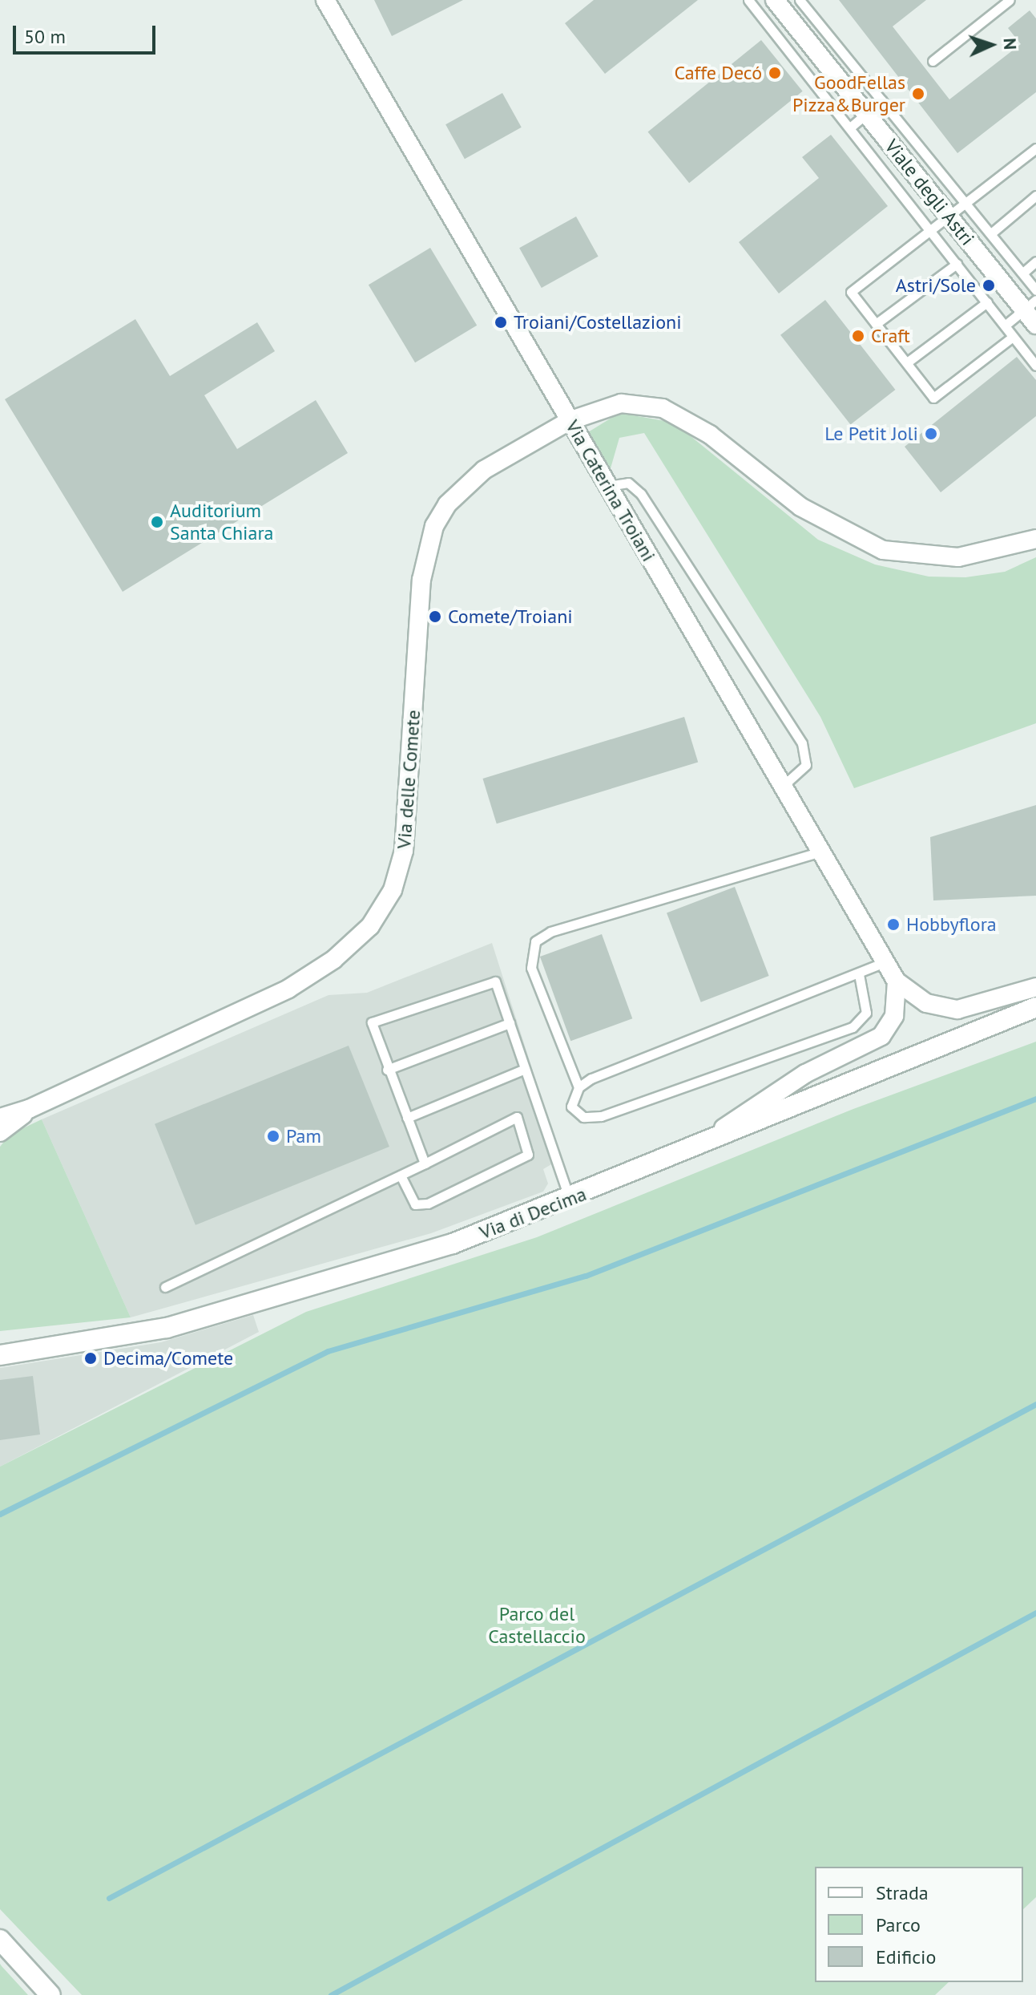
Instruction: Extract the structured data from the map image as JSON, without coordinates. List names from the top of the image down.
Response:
{
  "streets": {
    "street": [
      "Viale degli Astri",
      "Via Caterina Troiani",
      "Via delle Comete",
      "Via di Decima"
    ]
  },
  "crossings": [
    ["Via Caterina Troiani", "Via delle Comete"]
  ],
  "parks": ["Parco del Castellaccio"],
  "places": [
    "Caffe Decó",
    "GoodFellas Pizza&Burger",
    "Astri/Sole",
    "Troiani/Costellazioni",
    "Craft",
    "Le Petit Joli",
    "Auditorium Santa Chiara",
    "Comete/Troiani",
    "Hobbyflora",
    "Pam",
    "Decima/Comete"
  ],
  "legend": ["Strada", "Parco", "Edificio"],
  "scale_bar": "50 m",
  "north": "right"
}
